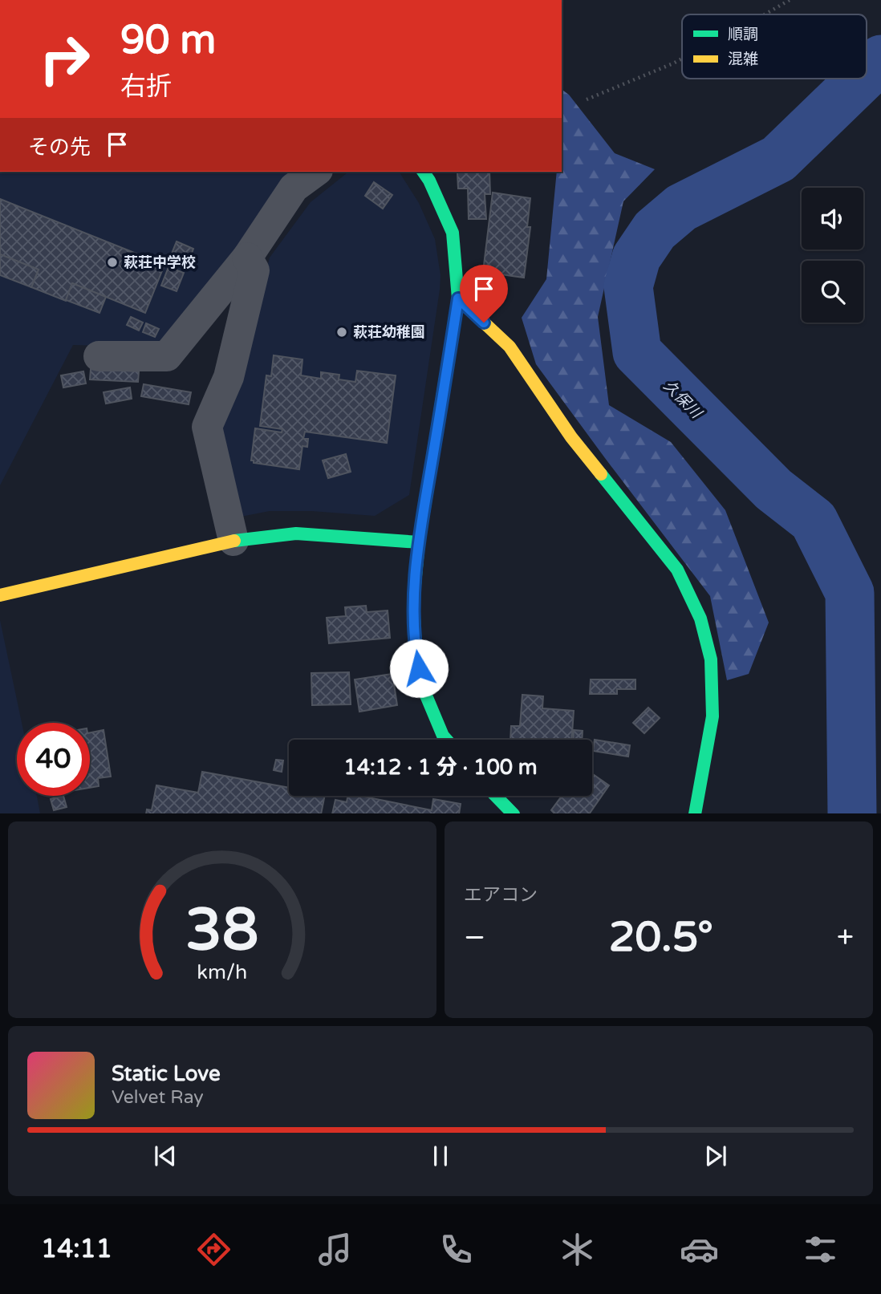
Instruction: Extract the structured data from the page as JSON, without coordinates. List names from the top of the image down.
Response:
{
  "water": ["久保川"],
  "places": ["萩荘中学校", "萩荘幼稚園"],
  "legend": ["順調", "混雑"],
  "page": {
    "turn": ["90 m", "右折"],
    "then": "その先",
    "limit": "40",
    "trip": "14:12 · 1 分 · 100 m",
    "tile": "エアコン",
    "heat": ["−", "20.5°", "+"],
    "song": ["Static Love", "Velvet Ray"],
    "tabs": "14:11",
    "gauge": ["38", "km/h"]
  }
}
